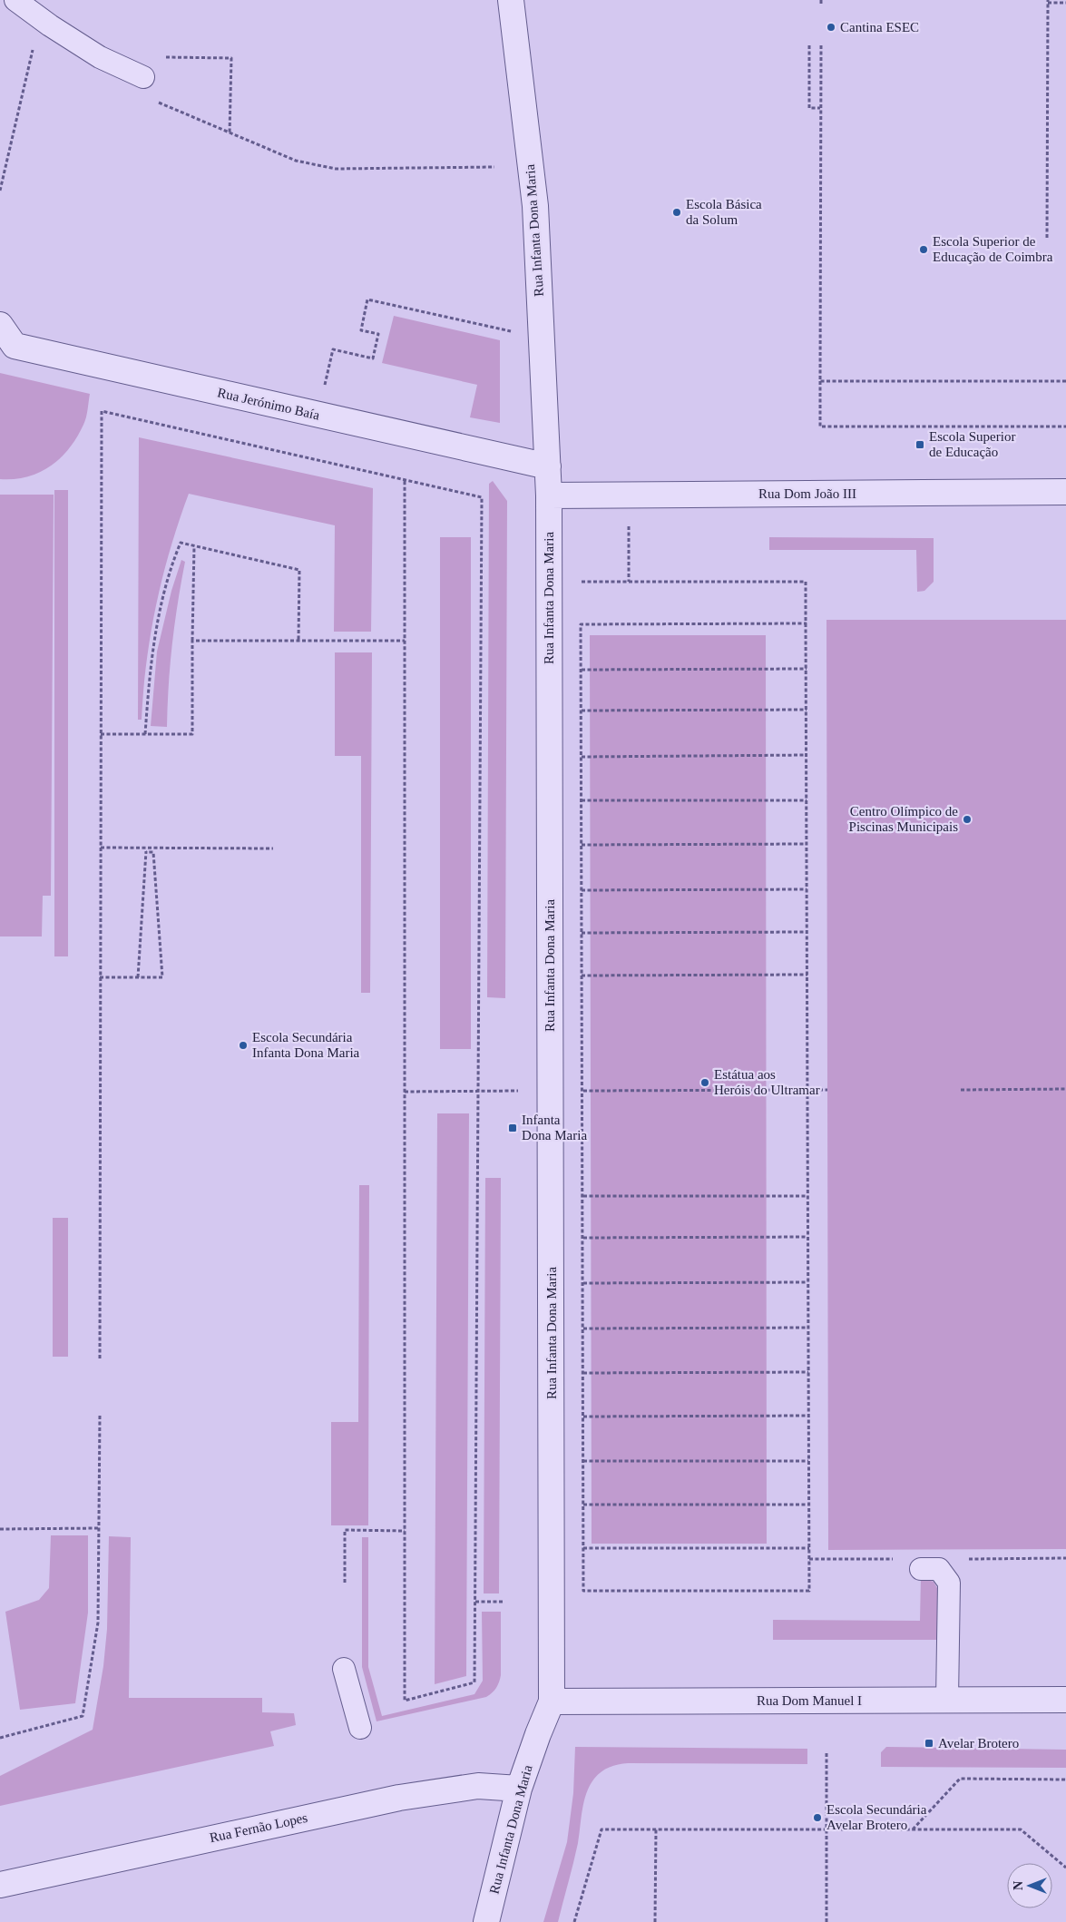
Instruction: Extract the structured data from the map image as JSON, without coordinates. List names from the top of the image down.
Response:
{
  "streets": {
    "street": [
      "Rua Infanta Dona Maria",
      "Rua Jerónimo Baía",
      "Rua Dom João III",
      "Rua Dom Manuel I",
      "Rua Fernão Lopes"
    ]
  },
  "crossings": [
    ["Rua Infanta Dona Maria", "Rua Jerónimo Baía"],
    ["Rua Infanta Dona Maria", "Rua Dom João III"],
    ["Rua Infanta Dona Maria", "Rua Dom Manuel I"],
    ["Rua Infanta Dona Maria", "Rua Fernão Lopes"]
  ],
  "places": {
    "other": [
      "Cantina ESEC",
      "Escola Básica da Solum",
      "Escola Superior de Educação de Coimbra",
      "Centro Olímpico de Piscinas Municipais",
      "Escola Secundária Infanta Dona Maria",
      "Estátua aos Heróis do Ultramar",
      "Escola Secundária Avelar Brotero"
    ],
    "transit": ["Escola Superior de Educação", "Infanta Dona Maria", "Avelar Brotero"]
  },
  "north": "left"
}
